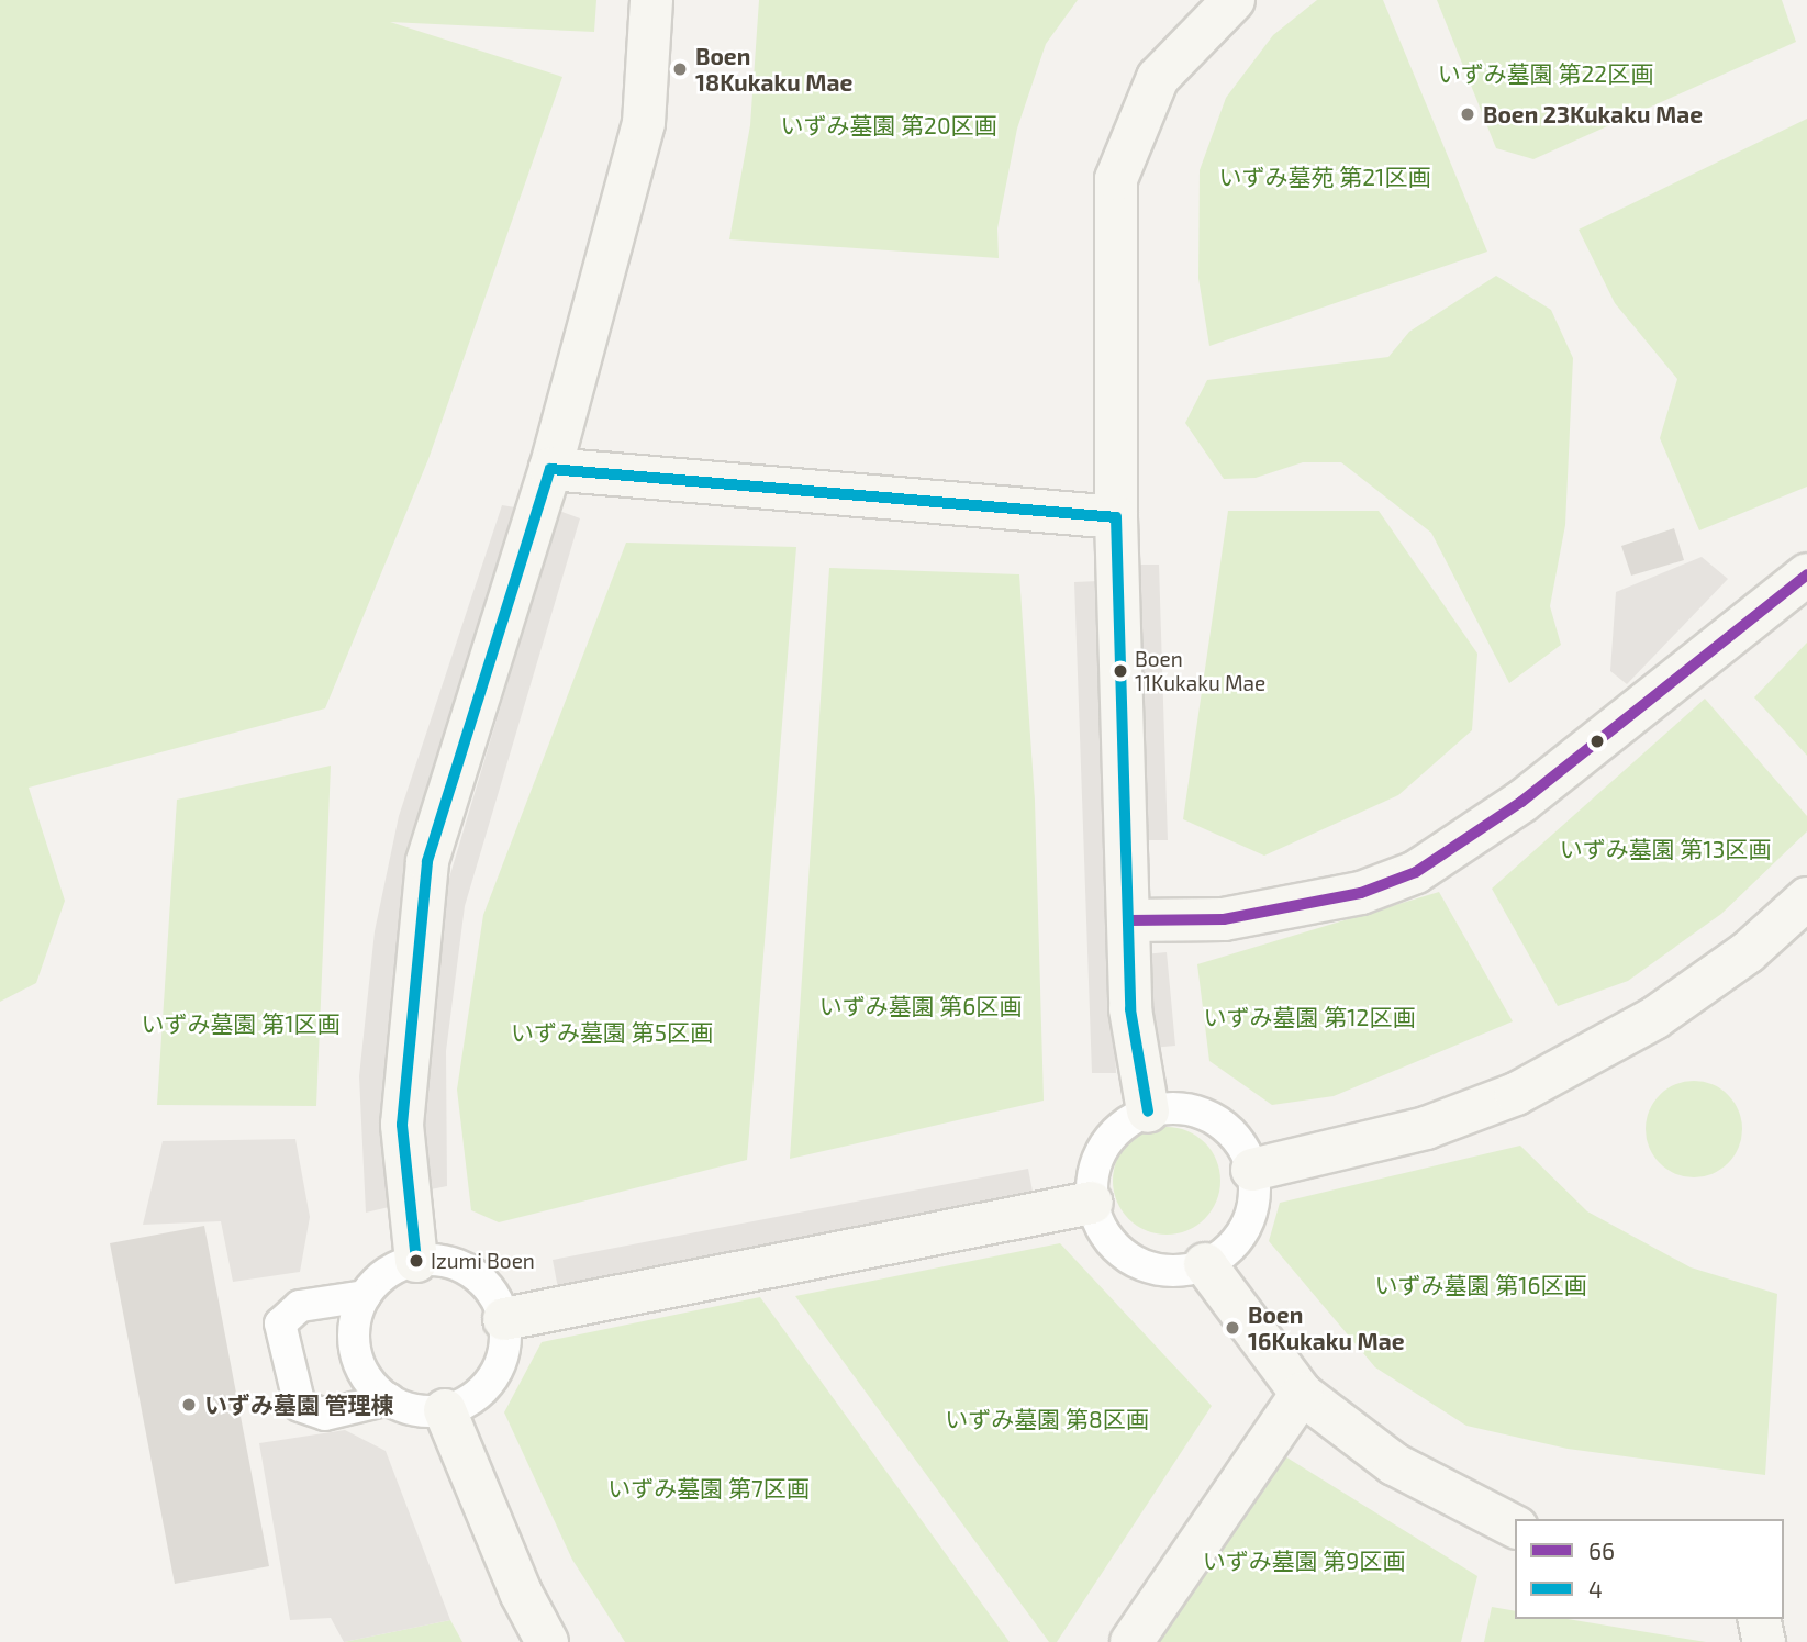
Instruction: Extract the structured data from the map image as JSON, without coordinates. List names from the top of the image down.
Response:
{
  "parks": [
    "いずみ墓園 第22区画",
    "いずみ墓園 第20区画",
    "いずみ墓苑 第21区画",
    "いずみ墓園 第13区画",
    "いずみ墓園 第6区画",
    "いずみ墓園 第12区画",
    "いずみ墓園 第1区画",
    "いずみ墓園 第5区画",
    "いずみ墓園 第16区画",
    "いずみ墓園 第8区画",
    "いずみ墓園 第7区画",
    "いずみ墓園 第9区画"
  ],
  "places": [
    "Boen 18Kukaku Mae",
    "Boen 23Kukaku Mae",
    "Boen 11Kukaku Mae",
    "Izumi Boen",
    "Boen 16Kukaku Mae",
    "いずみ墓園 管理棟"
  ],
  "lines": ["transit line 4", "transit line 66"],
  "legend": ["66", "4"]
}
